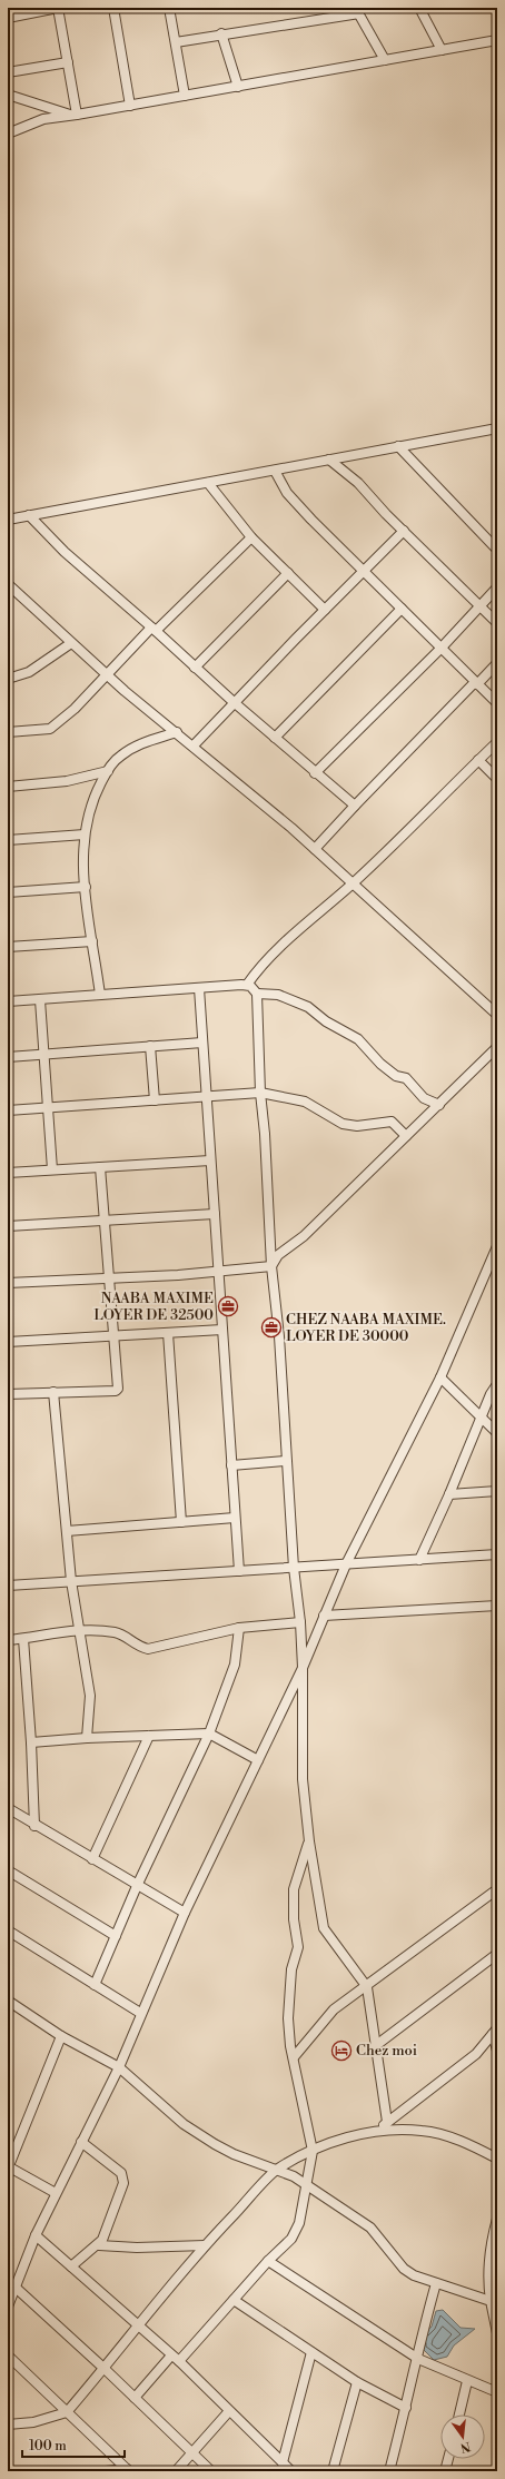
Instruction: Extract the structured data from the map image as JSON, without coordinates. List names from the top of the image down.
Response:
{
  "places": {
    "office": ["NAABA MAXIME LOYER DE 32500", "CHEZ NAABA MAXIME. LOYER DE 30000"],
    "hotel": ["Chez moi"]
  },
  "scale_bar": "100 m",
  "north": "bottom"
}
